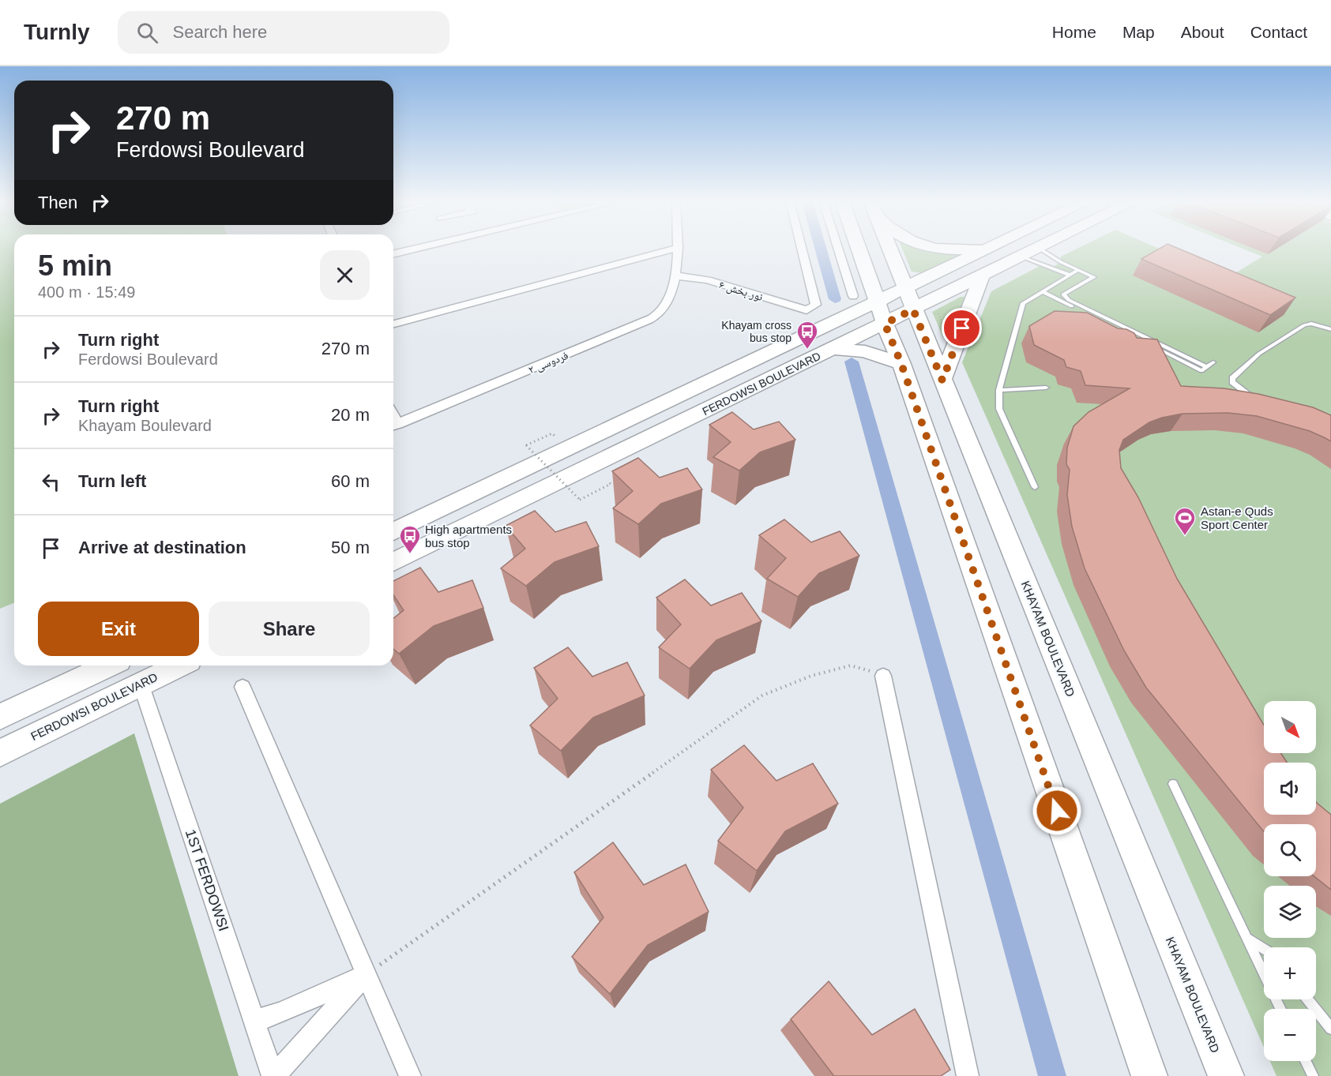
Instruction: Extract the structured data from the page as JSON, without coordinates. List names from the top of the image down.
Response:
{
  "streets": {
    "main road": ["FERDOWSI BOULEVARD", "KHAYAM BOULEVARD"],
    "street": ["نور بخش ۶", "فردوسی ۲", "1ST FERDOWSI"]
  },
  "crossings": [
    ["نور بخش ۶", "فردوسی ۲"],
    ["FERDOWSI BOULEVARD", "KHAYAM BOULEVARD"],
    ["FERDOWSI BOULEVARD", "1ST FERDOWSI"]
  ],
  "places": {
    "bus stop": ["Khayam cross bus stop", "High apartments bus stop"],
    "sports": ["Astan-e Quds Sport Center"]
  },
  "north": "bottom right",
  "page": {
    "header": "Turnly",
    "search": "Search here",
    "nav": [
      "Home",
      "Map",
      "About",
      "Contact"
    ],
    "turn": ["270 m", "Ferdowsi Boulevard"],
    "then": "Then",
    "heading": ["5 min", "400 m · 15:49"],
    "list": [
      {
        "name": "Turn right",
        "note": "Ferdowsi Boulevard",
        "value": "270 m"
      },
      {
        "name": "Turn right",
        "note": "Khayam Boulevard",
        "value": "20 m"
      },
      {
        "name": "Turn left",
        "value": "60 m"
      },
      {
        "name": "Arrive at destination",
        "value": "50 m"
      }
    ],
    "buttons": ["Exit", "Share"],
    "map_buttons": ["+", "−"]
  }
}
